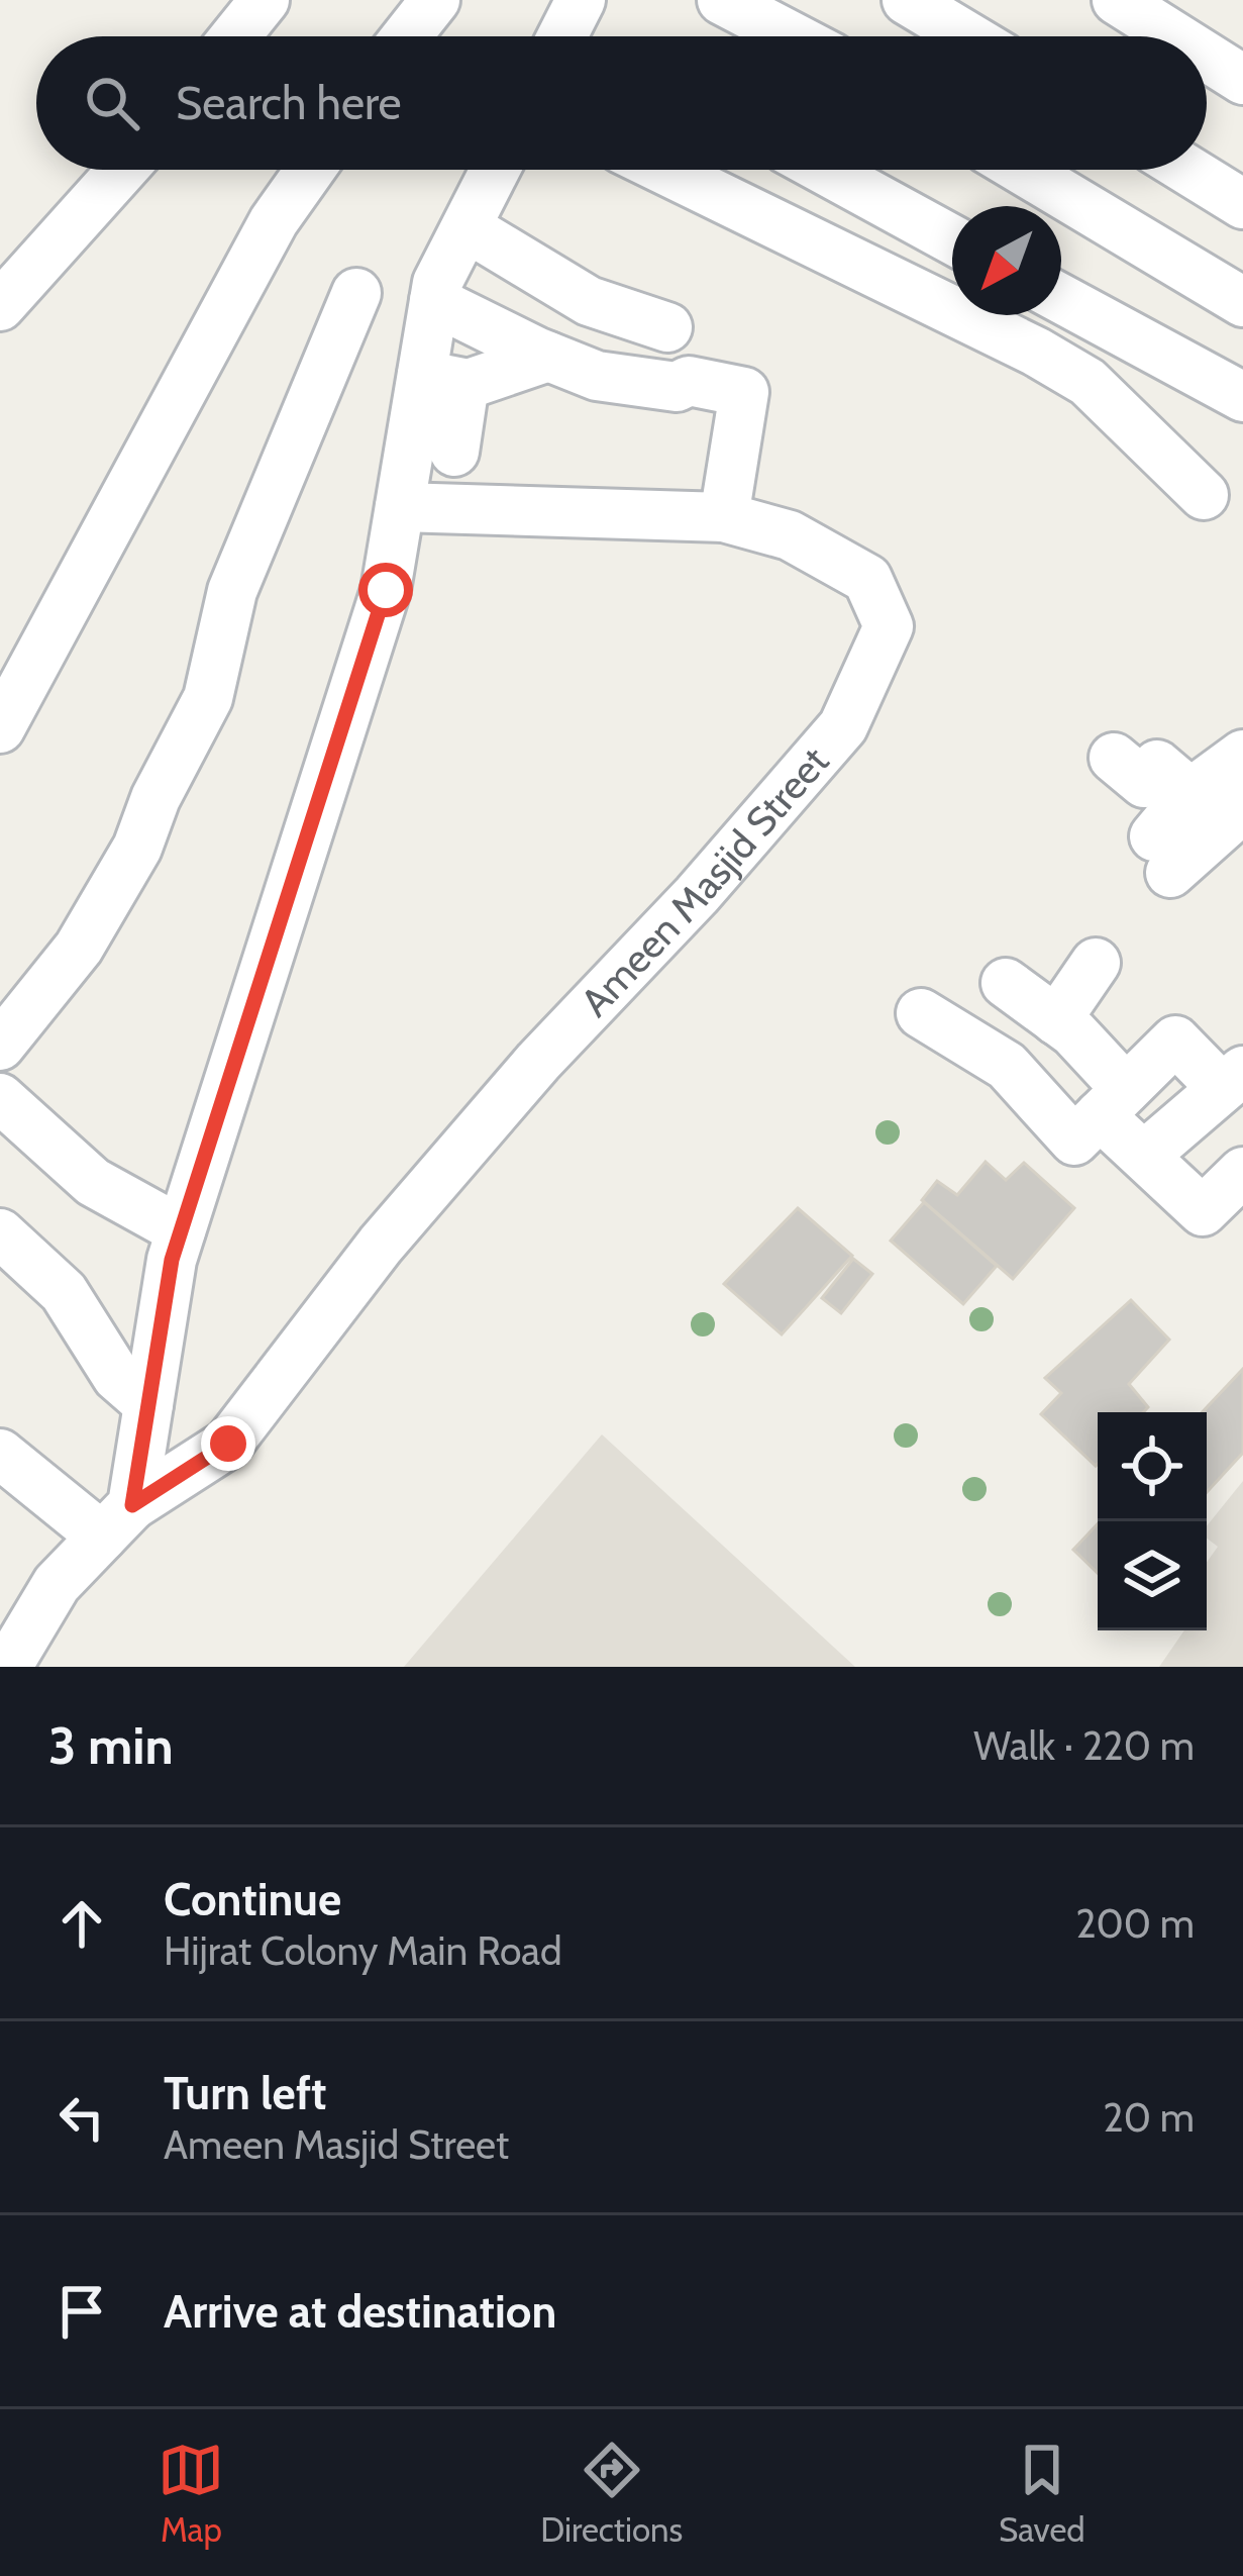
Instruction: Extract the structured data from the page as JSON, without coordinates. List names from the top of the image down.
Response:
{
  "streets": {
    "street": ["Ameen Masjid Street"]
  },
  "north": "bottom left",
  "page": {
    "search": "Search here",
    "heading": ["3 min", "Walk · 220 m"],
    "list": [
      ["Continue", "Hijrat Colony Main Road", "200 m"],
      ["Turn left", "Ameen Masjid Street", "20 m"],
      "Arrive at destination"
    ],
    "nav": ["Map", "Directions", "Saved"]
  }
}
